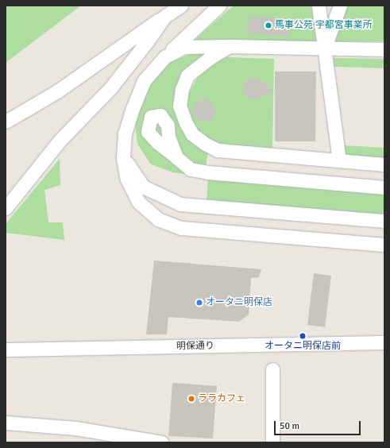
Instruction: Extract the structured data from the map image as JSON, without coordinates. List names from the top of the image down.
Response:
{
  "streets": {
    "street": ["明保通り"]
  },
  "places": [
    "馬事公苑 宇都宮事業所",
    "オータニ明保店",
    "オータニ明保店前",
    "ララカフェ"
  ],
  "scale_bar": "50 m"
}
